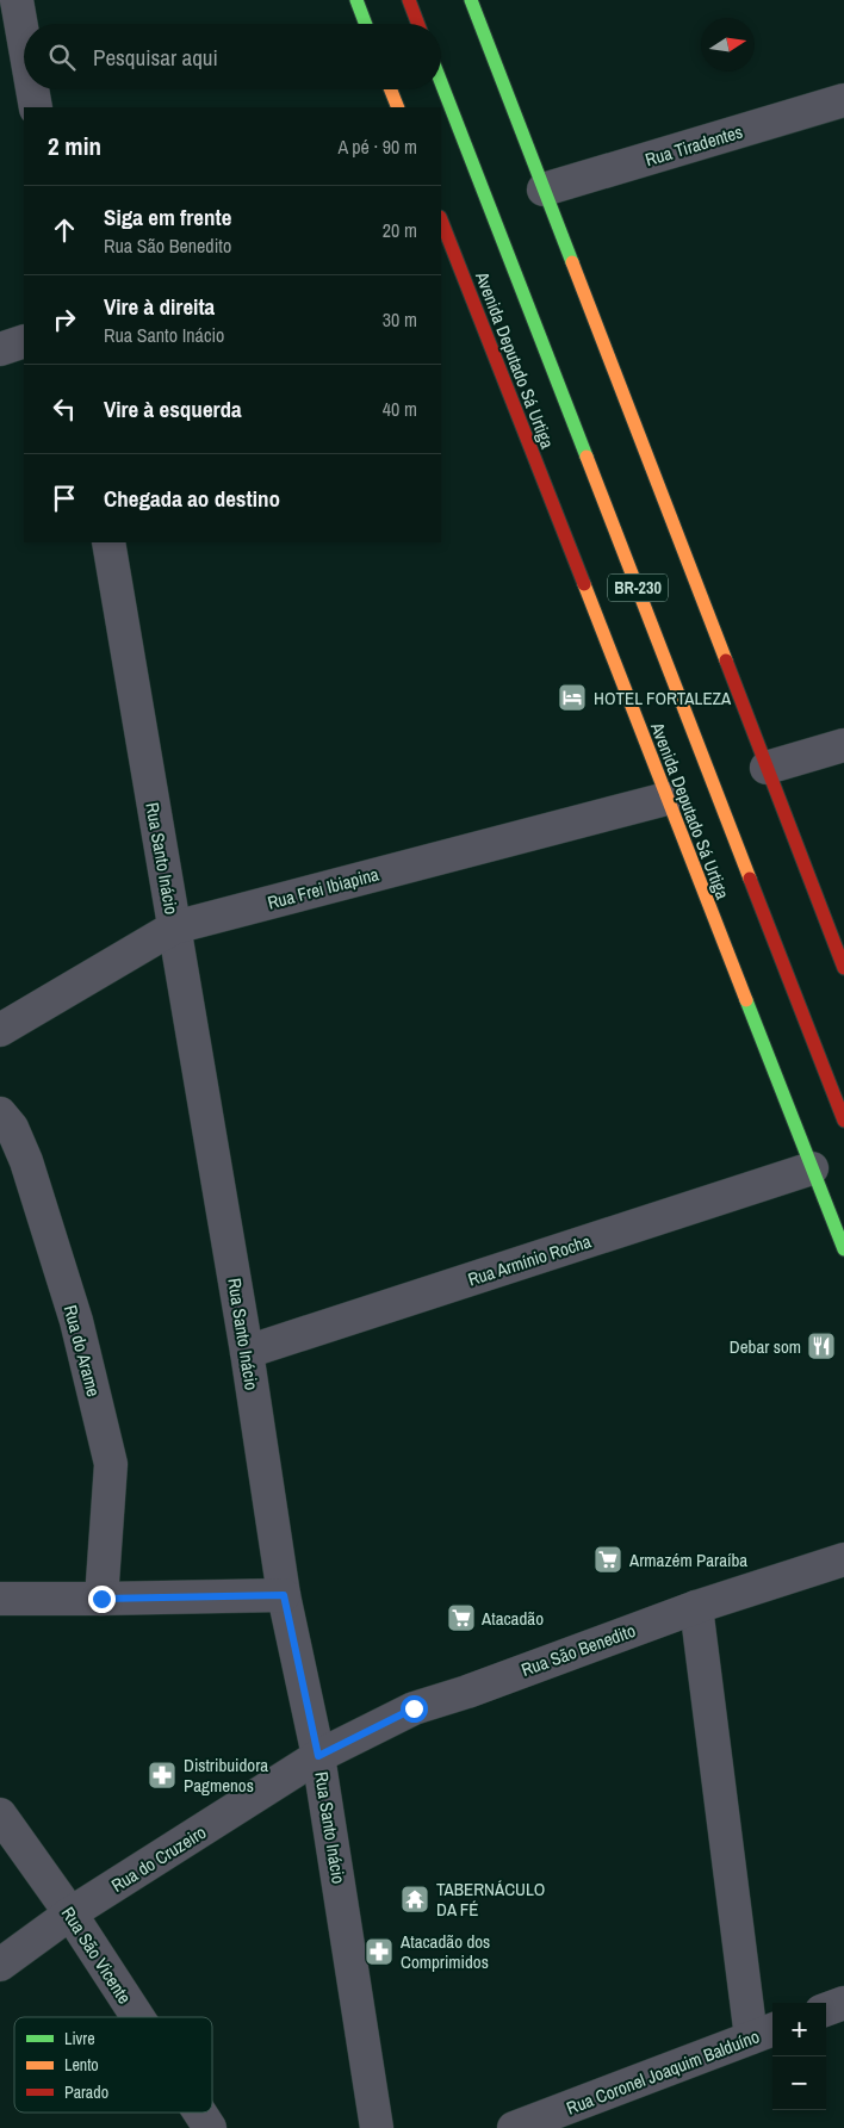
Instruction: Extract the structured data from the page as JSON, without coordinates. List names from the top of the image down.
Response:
{
  "streets": {
    "main road": ["Avenida Deputado Sá Urtiga", "BR-230"],
    "street": [
      "Rua Tiradentes",
      "Rua Santo Inácio",
      "Rua Frei Ibiapina",
      "Rua Armínio Rocha",
      "Rua do Arame",
      "Rua São Benedito",
      "Rua do Cruzeiro",
      "Rua São Vicente",
      "Rua Coronel Joaquim Balduíno"
    ]
  },
  "crossings": [
    ["Avenida Deputado Sá Urtiga", "Rua Frei Ibiapina"],
    ["Avenida Deputado Sá Urtiga", "Rua Armínio Rocha"],
    ["Rua Santo Inácio", "Rua Frei Ibiapina"],
    ["Rua Santo Inácio", "Rua Armínio Rocha"],
    ["Rua Santo Inácio", "Rua São Benedito"],
    ["Rua Santo Inácio", "Rua do Cruzeiro"],
    ["Rua São Benedito", "Rua do Cruzeiro"],
    ["Rua do Cruzeiro", "Rua São Vicente"]
  ],
  "places": {
    "hotel": ["HOTEL FORTALEZA"],
    "restaurant": ["Debar som"],
    "supermarket": ["Armazém Paraíba", "Atacadão"],
    "pharmacy": ["Distribuidora Pagmenos", "Atacadão dos Comprimidos"],
    "temple": ["TABERNÁCULO DA FÉ"]
  },
  "legend": ["Livre", "Lento", "Parado"],
  "north": "right",
  "page": {
    "search": "Pesquisar aqui",
    "heading": ["2 min", "A pé · 90 m"],
    "list": [
      ["Siga em frente", "Rua São Benedito", "20 m"],
      ["Vire à direita", "Rua Santo Inácio", "30 m"],
      ["Vire à esquerda", "40 m"],
      "Chegada ao destino"
    ],
    "map_buttons": ["+", "−"]
  }
}
